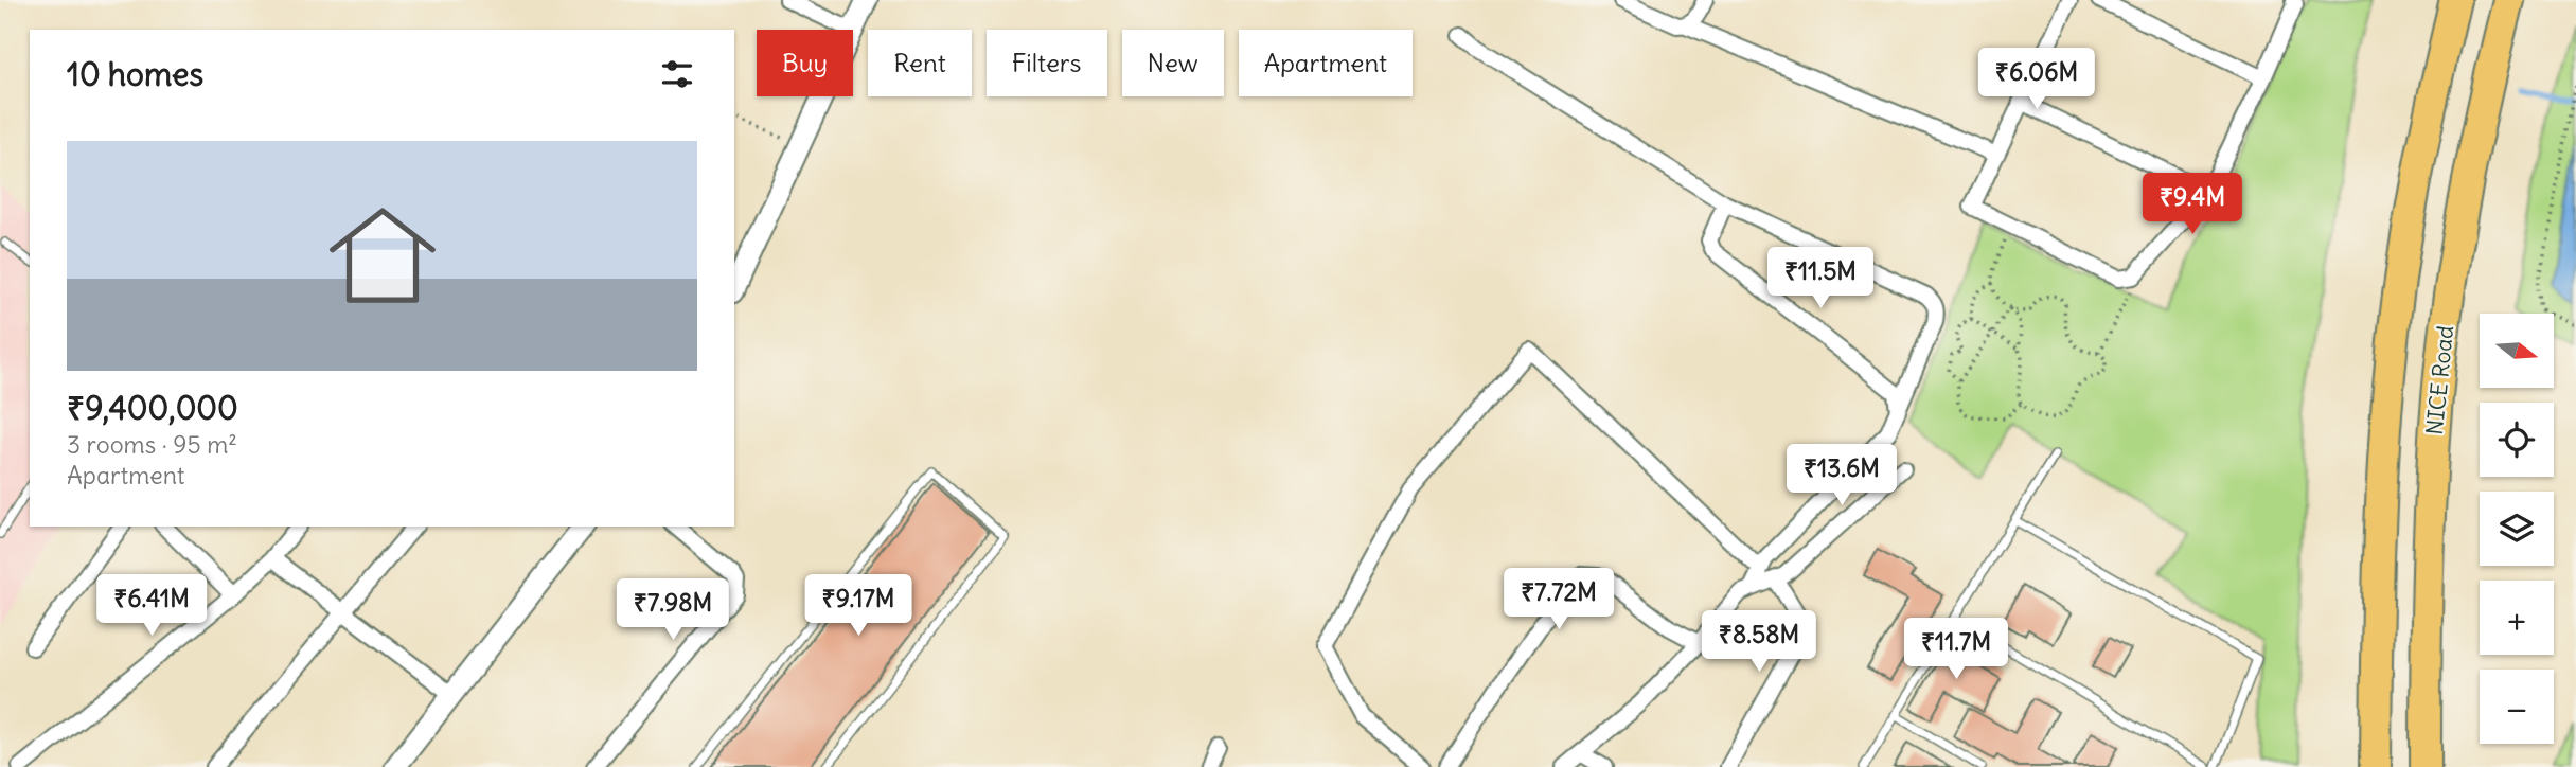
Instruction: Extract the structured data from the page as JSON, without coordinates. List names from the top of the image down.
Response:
{
  "streets": {
    "highway": ["NICE Road"]
  },
  "north": "right",
  "page": {
    "chip": [
      "Buy",
      "Rent",
      "Filters",
      "New",
      "Apartment"
    ],
    "heading": "10 homes",
    "price": [
      "₹6.06M",
      "₹9.4M",
      "₹11.5M",
      "₹13.6M",
      "₹7.72M",
      "₹6.41M",
      "₹9.17M",
      "₹7.98M",
      "₹8.58M",
      "₹11.7M"
    ],
    "list": [
      {
        "name": "₹9,400,000",
        "note": "3 rooms · 95 m² · Apartment"
      }
    ],
    "map_buttons": ["+", "−"]
  }
}
